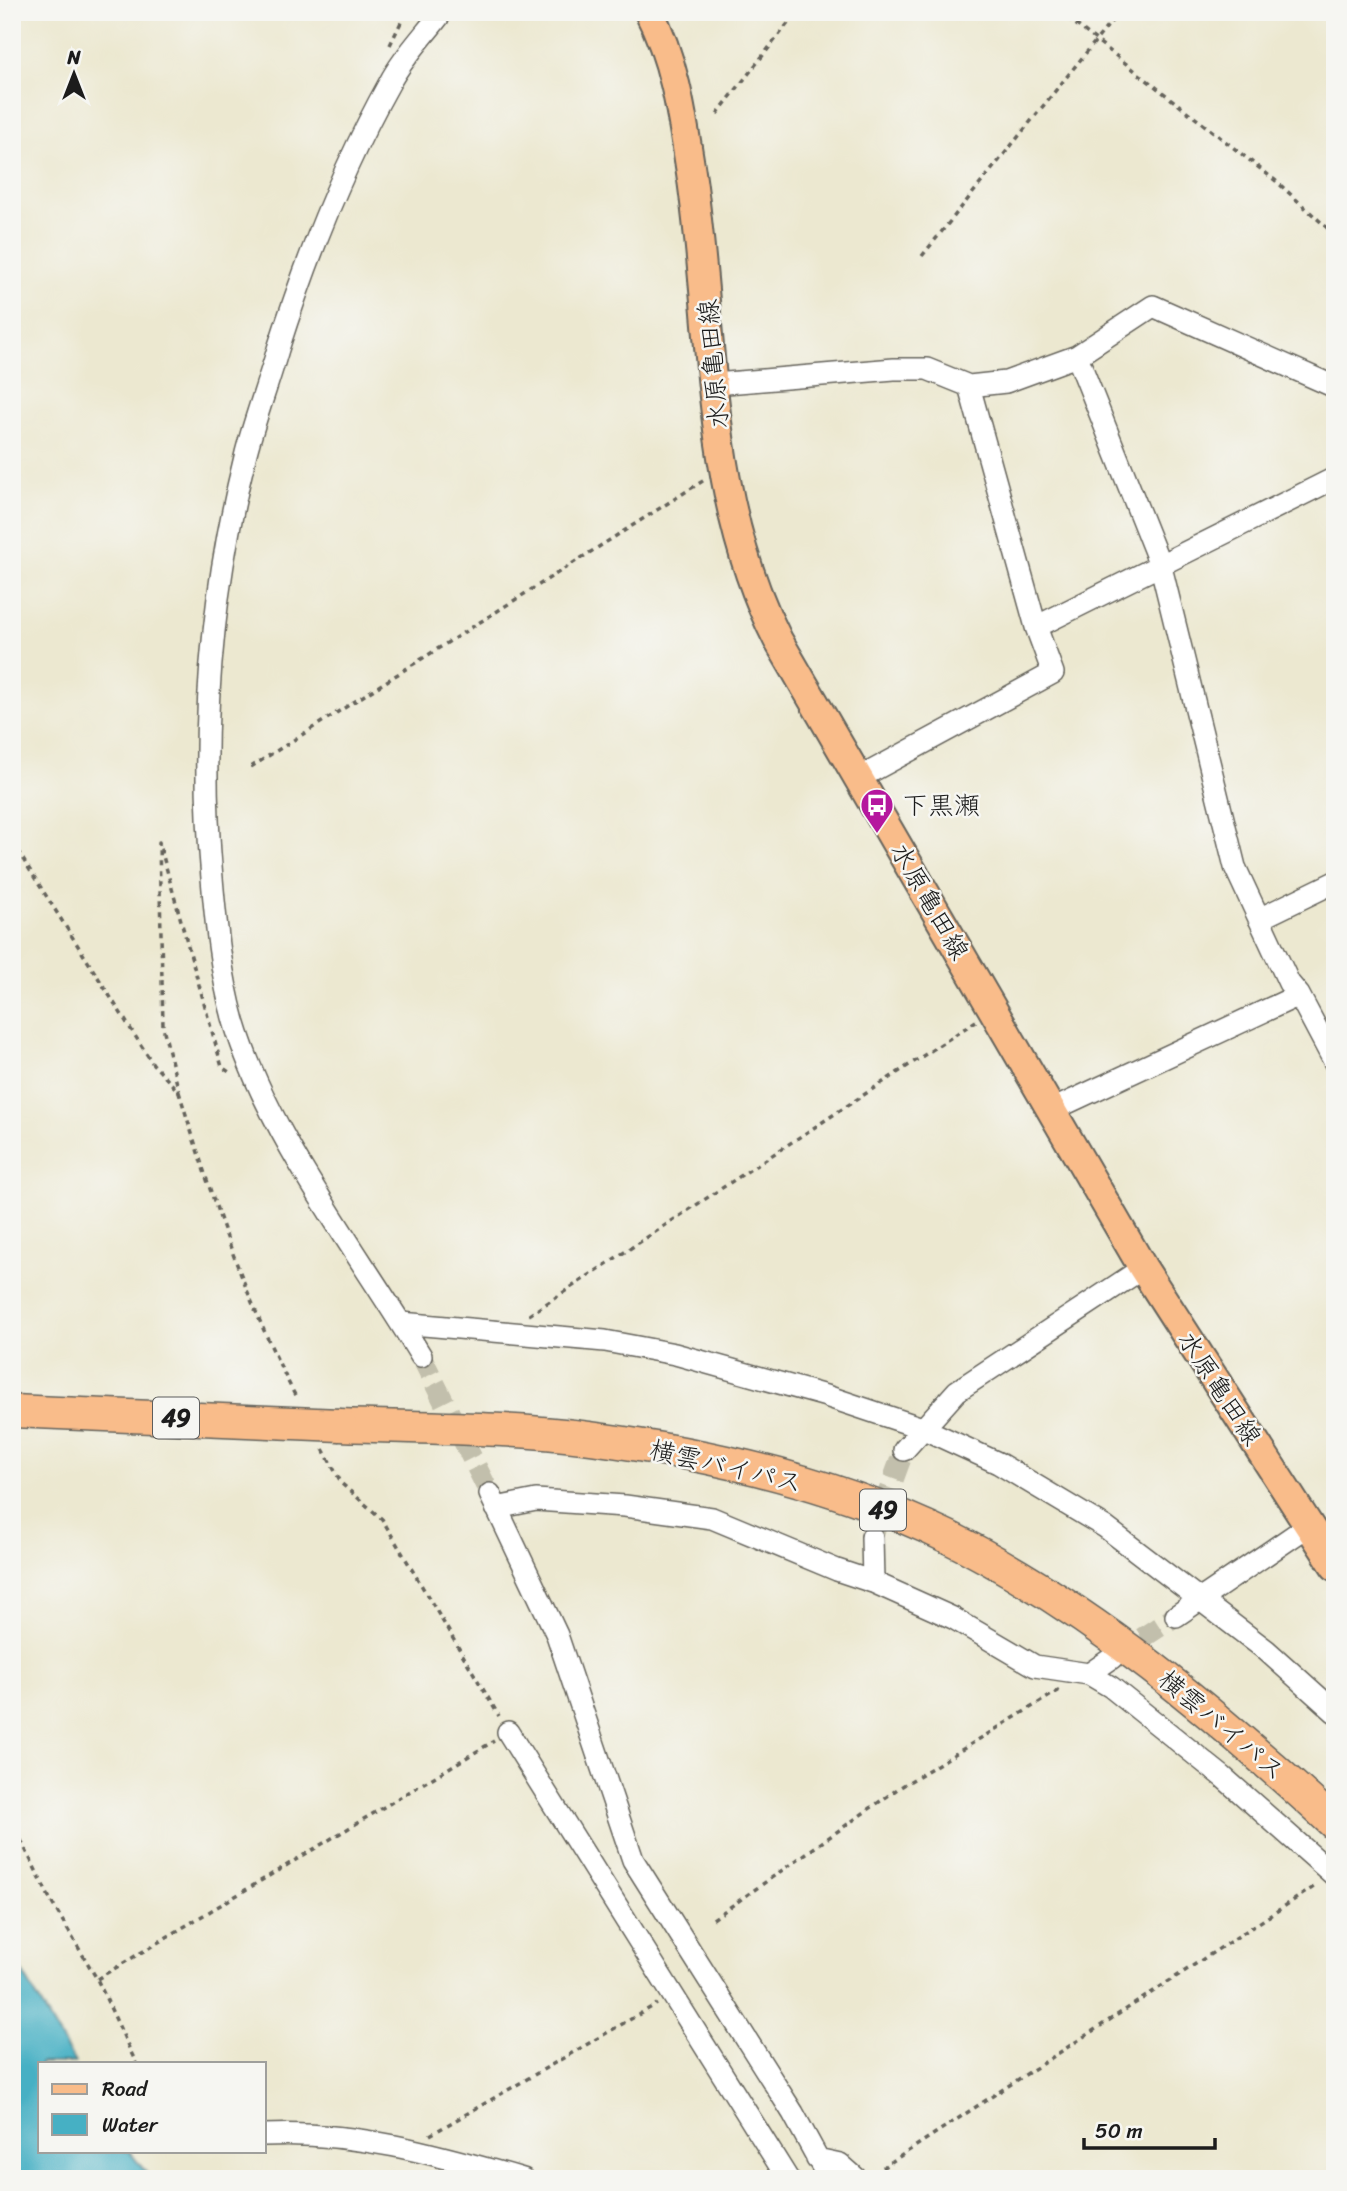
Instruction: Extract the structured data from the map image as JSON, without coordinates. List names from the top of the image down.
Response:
{
  "streets": {
    "highway": ["49", "横雲バイパス"],
    "main road": ["水原亀田線"]
  },
  "places": {
    "bus stop": ["下黒瀬"]
  },
  "legend": ["Road", "Water"],
  "scale_bar": "50 m",
  "north": "top"
}
